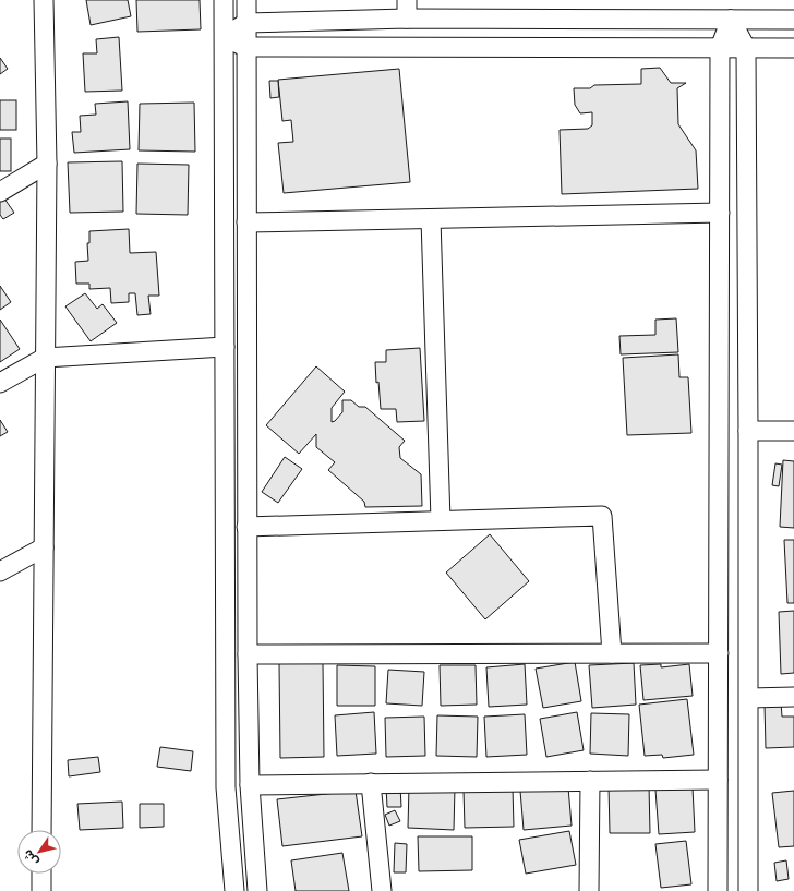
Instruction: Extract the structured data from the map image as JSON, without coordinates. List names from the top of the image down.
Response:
{
  "north": "bottom left"
}
